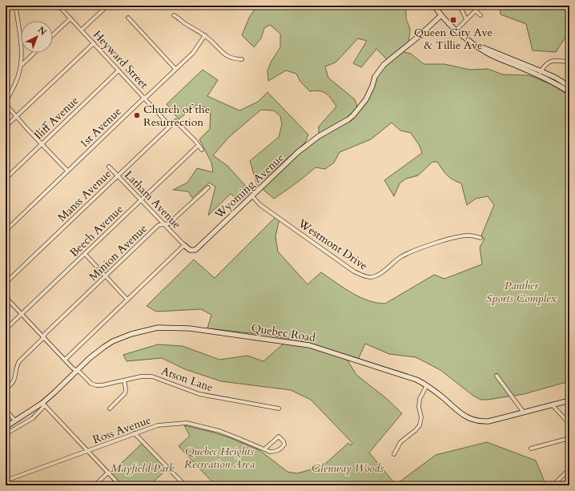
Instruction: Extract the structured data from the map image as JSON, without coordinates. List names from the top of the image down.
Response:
{
  "streets": {
    "street": [
      "Heyward Street",
      "Iliff Avenue",
      "1st Avenue",
      "Wyoming Avenue",
      "Manss Avenue",
      "Latham Avenue",
      "Beech Avenue",
      "Westmont Drive",
      "Minion Avenue",
      "Quebec Road",
      "Atson Lane",
      "Ross Avenue"
    ]
  },
  "crossings": [
    ["Heyward Street", "Iliff Avenue"],
    ["Heyward Street", "1st Avenue"],
    ["Heyward Street", "Manss Avenue"],
    ["Wyoming Avenue", "Latham Avenue"],
    ["Wyoming Avenue", "Westmont Drive"],
    ["Manss Avenue", "Latham Avenue"],
    ["Manss Avenue", "Beech Avenue"],
    ["Latham Avenue", "Beech Avenue"],
    ["Latham Avenue", "Minion Avenue"],
    ["Quebec Road", "Atson Lane"]
  ],
  "parks": [
    "Panther Sports Complex",
    "Quebec Heights Recreation Area",
    "Mayfield Park",
    "Glenway Woods"
  ],
  "places": {
    "transit": ["Queen City Ave & Tillie Ave"],
    "other": ["Church of the Resurrection"]
  },
  "north": "top right"
}
